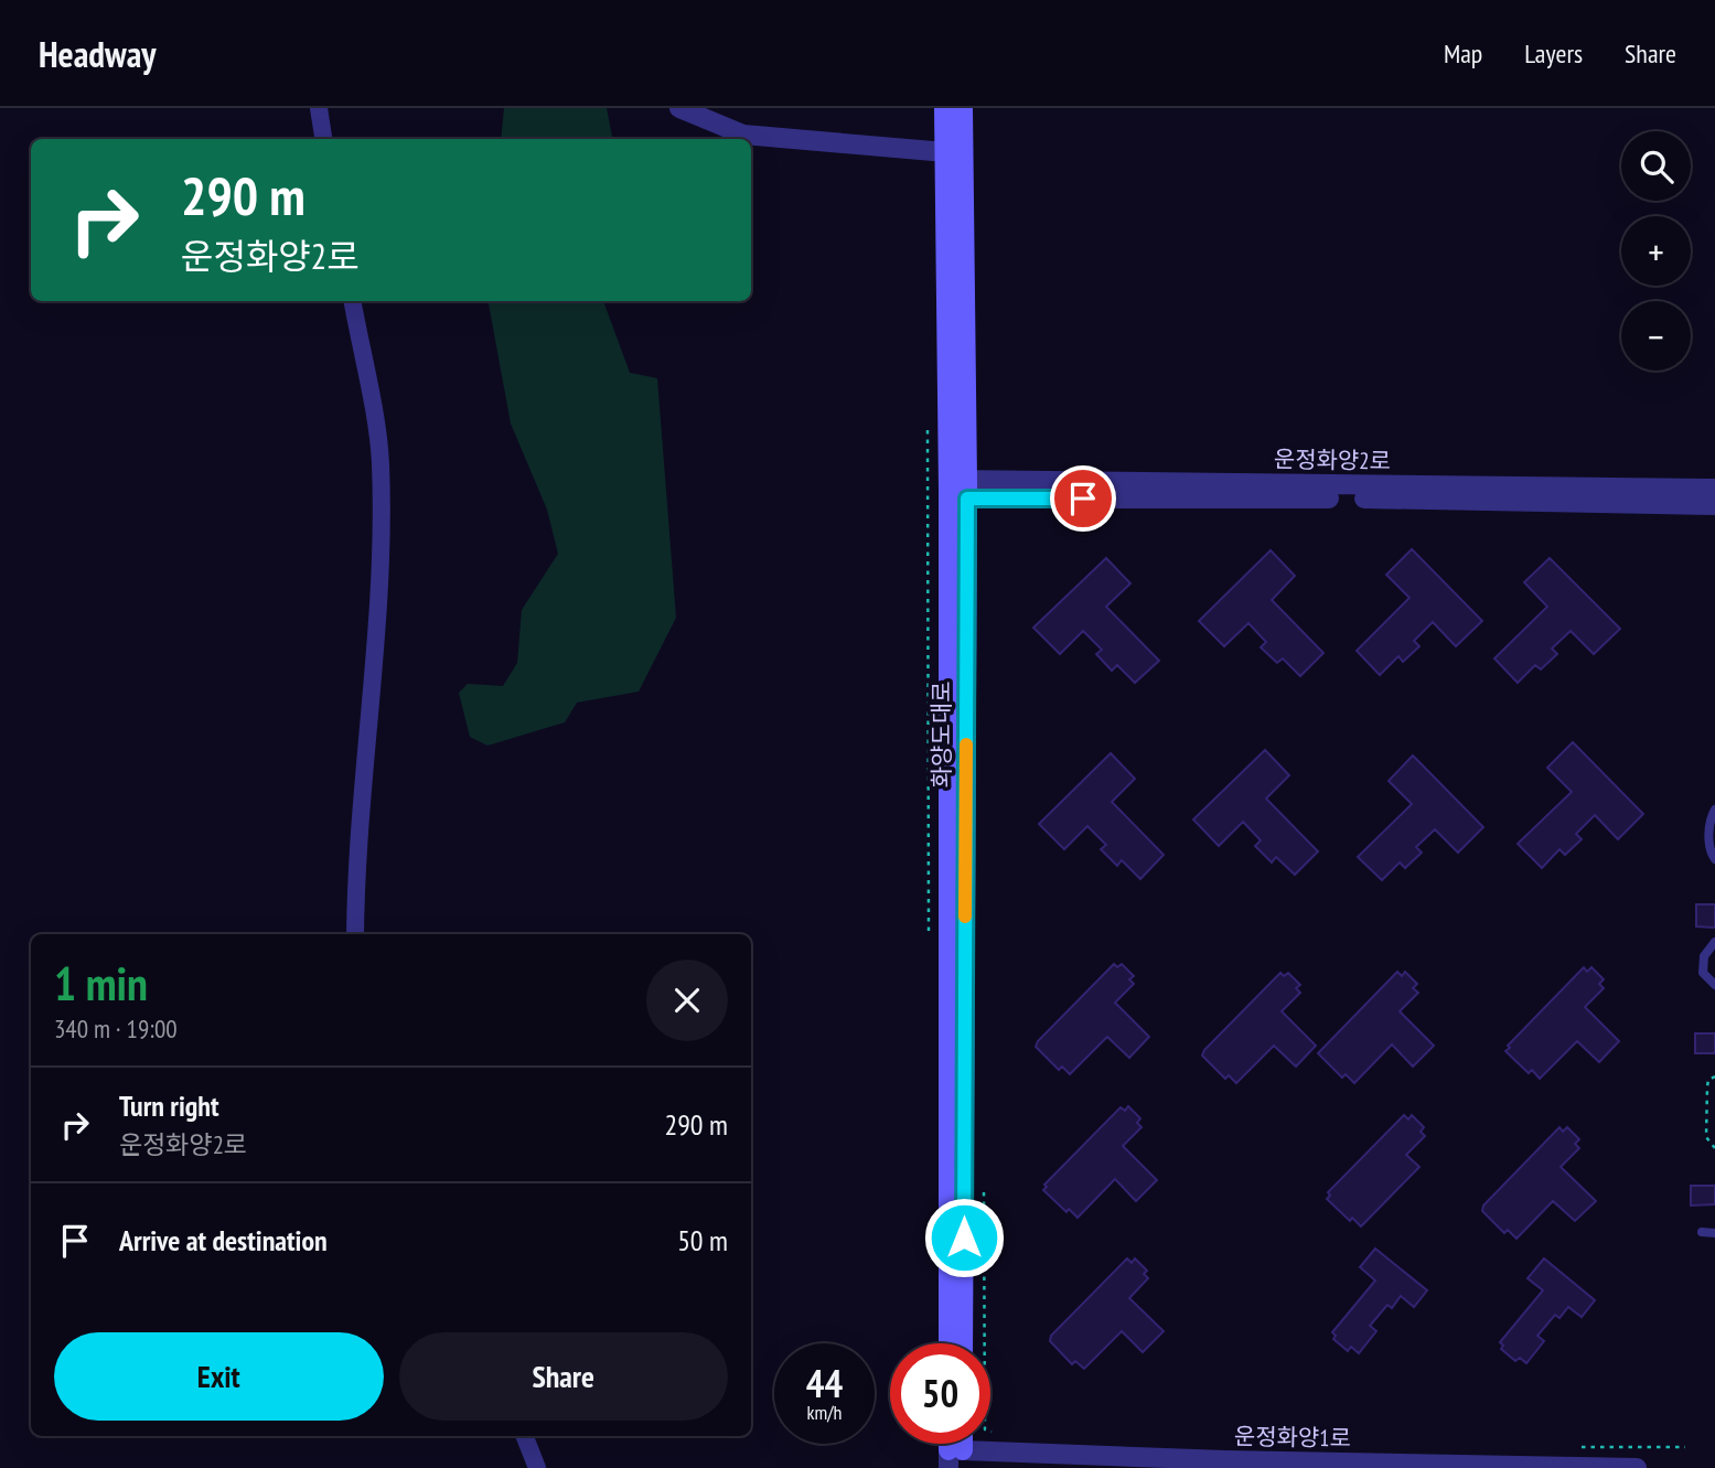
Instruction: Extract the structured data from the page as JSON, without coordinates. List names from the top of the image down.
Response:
{
  "streets": {
    "main road": ["화양도대로"],
    "street": ["운정화양2로", "운정화양1로"]
  },
  "crossings": [
    ["운정화양2로", "화양도대로"]
  ],
  "page": {
    "header": "Headway",
    "nav": ["Map", "Layers", "Share"],
    "map_buttons": ["+", "−"],
    "turn": ["290 m", "운정화양2로"],
    "heading": ["1 min", "340 m · 19:00"],
    "list": [
      {
        "name": "Turn right",
        "note": "운정화양2로",
        "value": "290 m"
      },
      {
        "name": "Arrive at destination",
        "value": "50 m"
      }
    ],
    "buttons": ["Exit", "Share"],
    "speed": "44 km/h",
    "limit": "50"
  }
}
